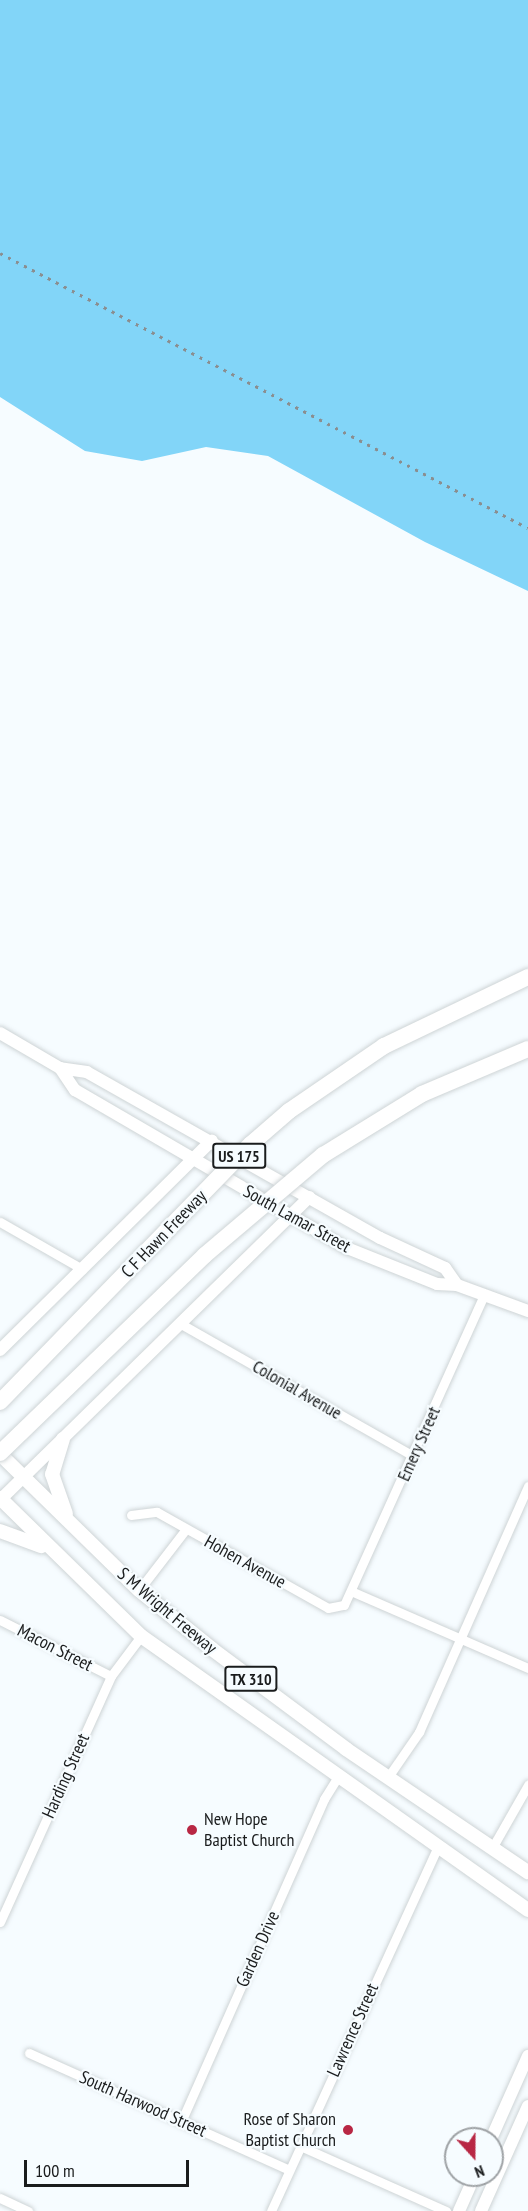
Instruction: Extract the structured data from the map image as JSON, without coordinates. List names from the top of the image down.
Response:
{
  "streets": {
    "highway": ["US 175", "C F Hawn Freeway"],
    "main road": ["South Lamar Street", "S M Wright Freeway", "TX 310"],
    "street": [
      "Colonial Avenue",
      "Emery Street",
      "Hohen Avenue",
      "Macon Street",
      "Harding Street",
      "Garden Drive",
      "Lawrence Street",
      "South Harwood Street"
    ]
  },
  "crossings": [
    ["US 175", "S M Wright Freeway"],
    ["South Lamar Street", "C F Hawn Freeway"],
    ["South Lamar Street", "Emery Street"],
    ["Colonial Avenue", "Emery Street"],
    ["Emery Street", "Hohen Avenue"],
    ["S M Wright Freeway", "Harding Street"],
    ["S M Wright Freeway", "Garden Drive"],
    ["S M Wright Freeway", "Lawrence Street"],
    ["Macon Street", "Harding Street"],
    ["Garden Drive", "South Harwood Street"],
    ["Lawrence Street", "South Harwood Street"]
  ],
  "places": ["New Hope Baptist Church", "Rose of Sharon Baptist Church"],
  "scale_bar": "100 m",
  "north": "bottom"
}
